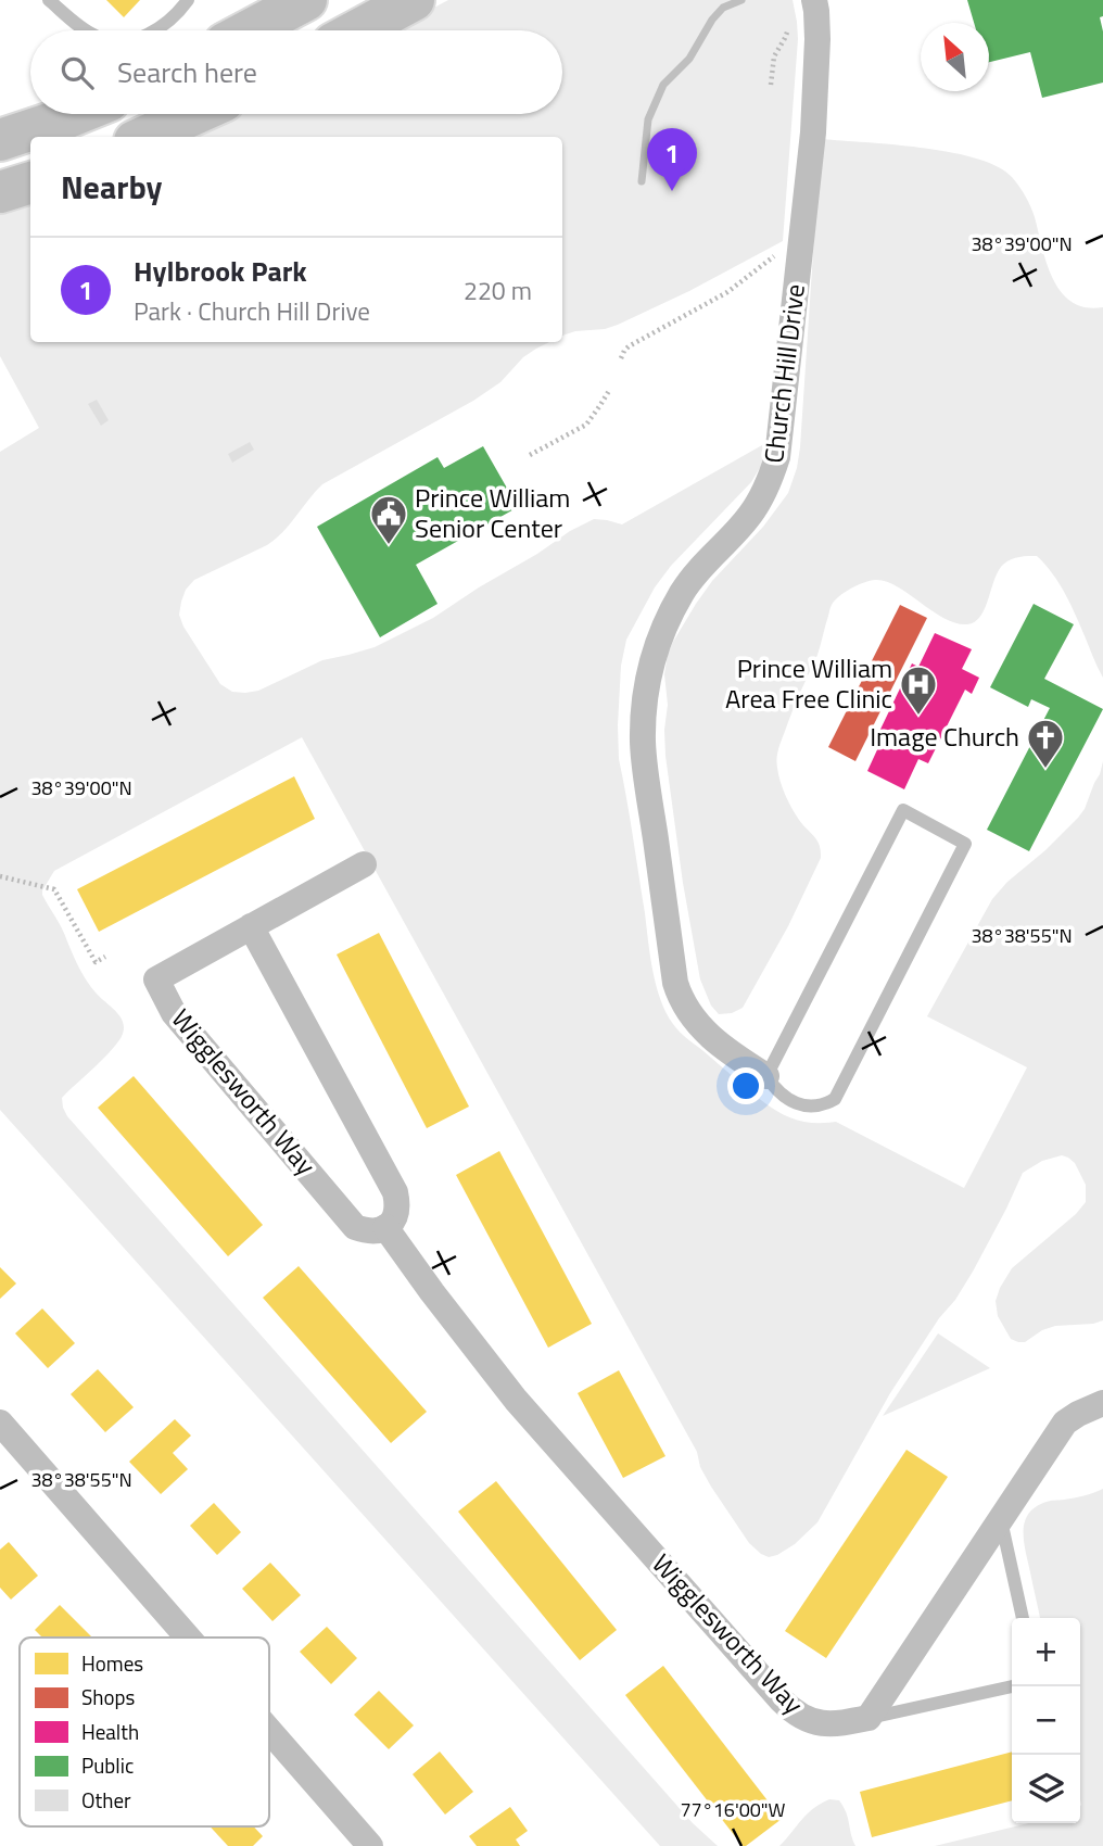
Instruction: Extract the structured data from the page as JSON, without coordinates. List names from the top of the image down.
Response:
{
  "streets": {
    "street": ["Church Hill Drive", "Wigglesworth Way"]
  },
  "places": {
    "public building": ["Prince William Senior Center"],
    "hospital": ["Prince William Area Free Clinic"],
    "church": ["Image Church"]
  },
  "legend": [
    "Homes",
    "Shops",
    "Health",
    "Public",
    "Other"
  ],
  "north": "top left",
  "page": {
    "search": "Search here",
    "pins": "1",
    "heading": "Nearby",
    "list": [
      {
        "mark": "1",
        "name": "Hylbrook Park",
        "note": "Park · Church Hill Drive",
        "value": "220 m"
      }
    ],
    "map_buttons": ["+", "−"]
  },
  "coordinates": ["38°39'00\"N", "38°38'55\"N", "77°16'00\"W"]
}
